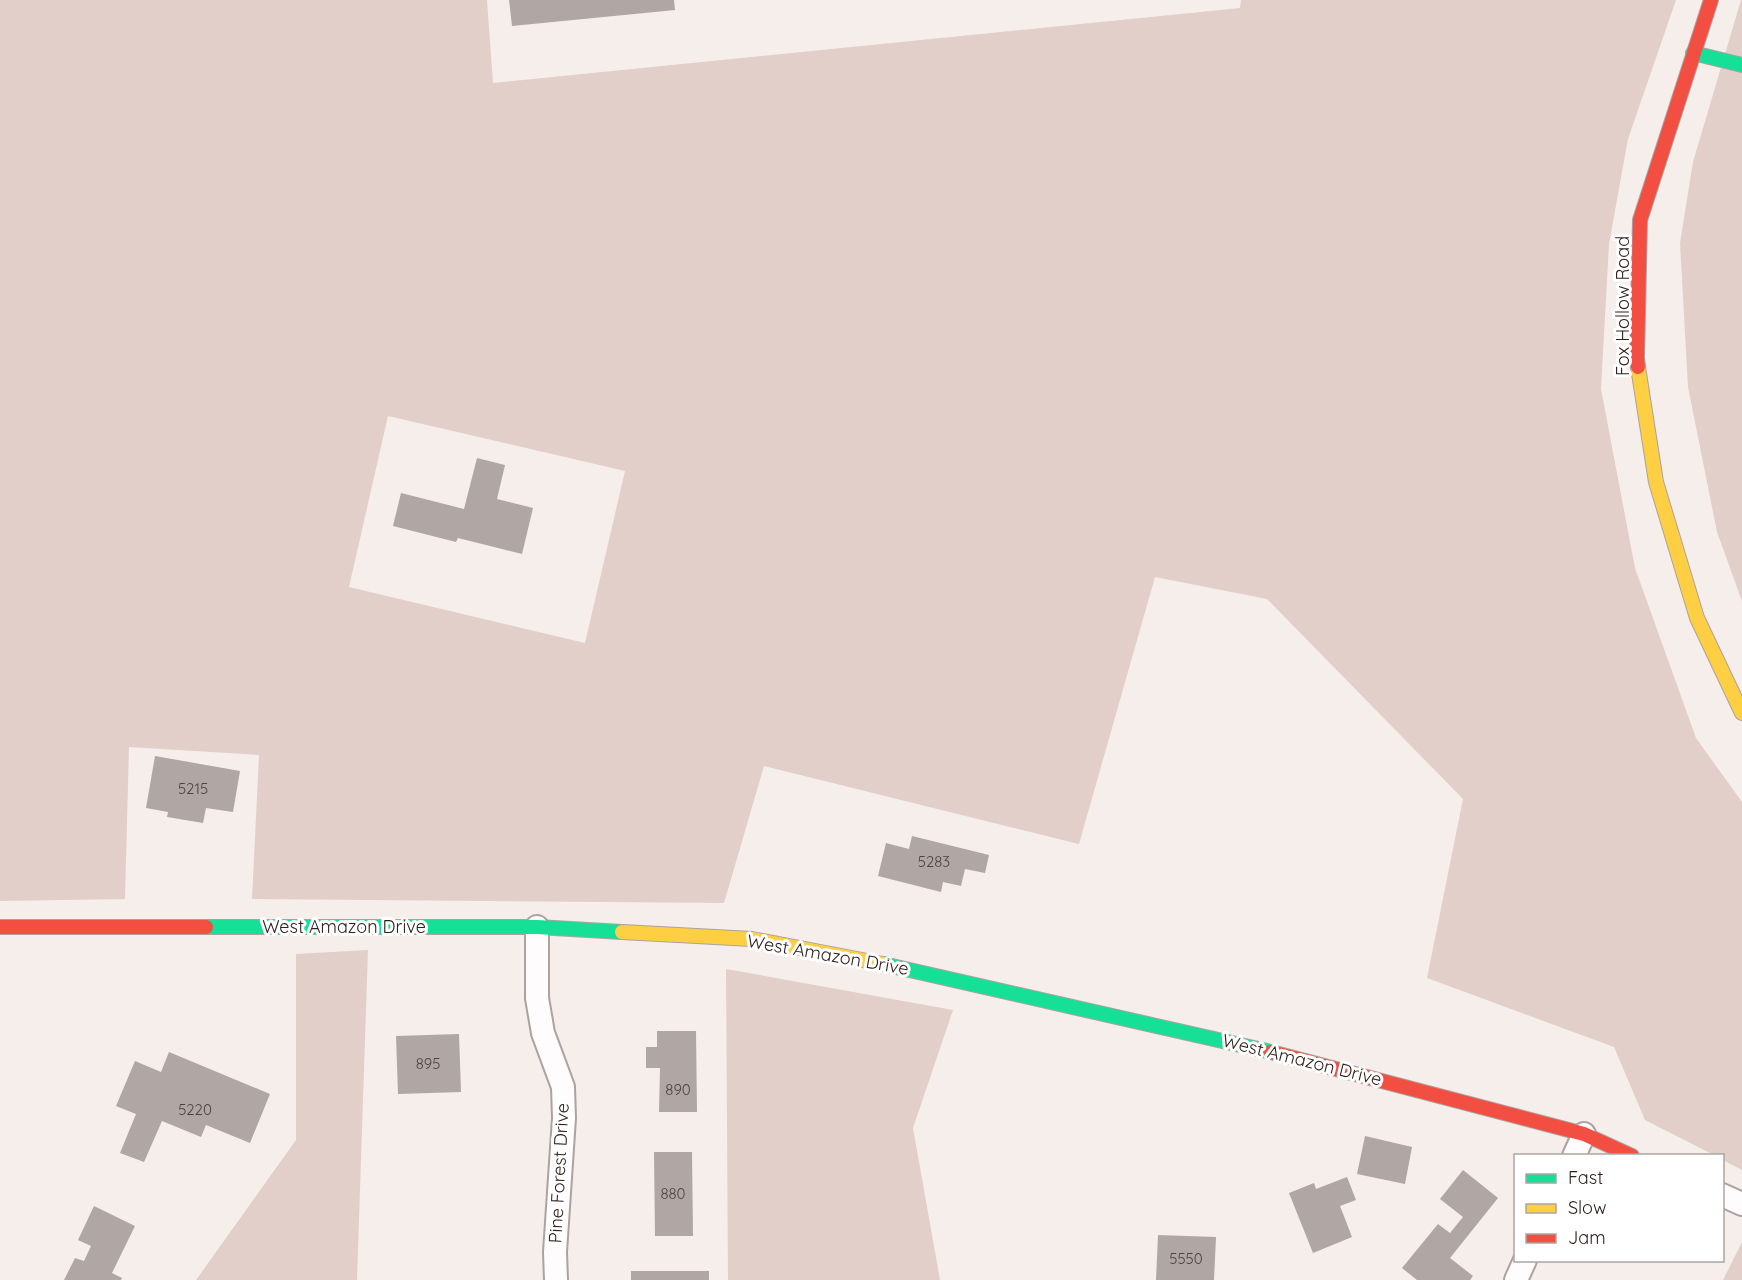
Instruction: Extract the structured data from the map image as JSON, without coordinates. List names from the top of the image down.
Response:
{
  "streets": {
    "street": ["Fox Hollow Road", "West Amazon Drive", "Pine Forest Drive"]
  },
  "crossings": [
    ["West Amazon Drive", "Pine Forest Drive"]
  ],
  "house_numbers": [
    "5215",
    "5283",
    "895",
    "890",
    "5220",
    "880",
    "5550"
  ],
  "legend": ["Fast", "Slow", "Jam"]
}
